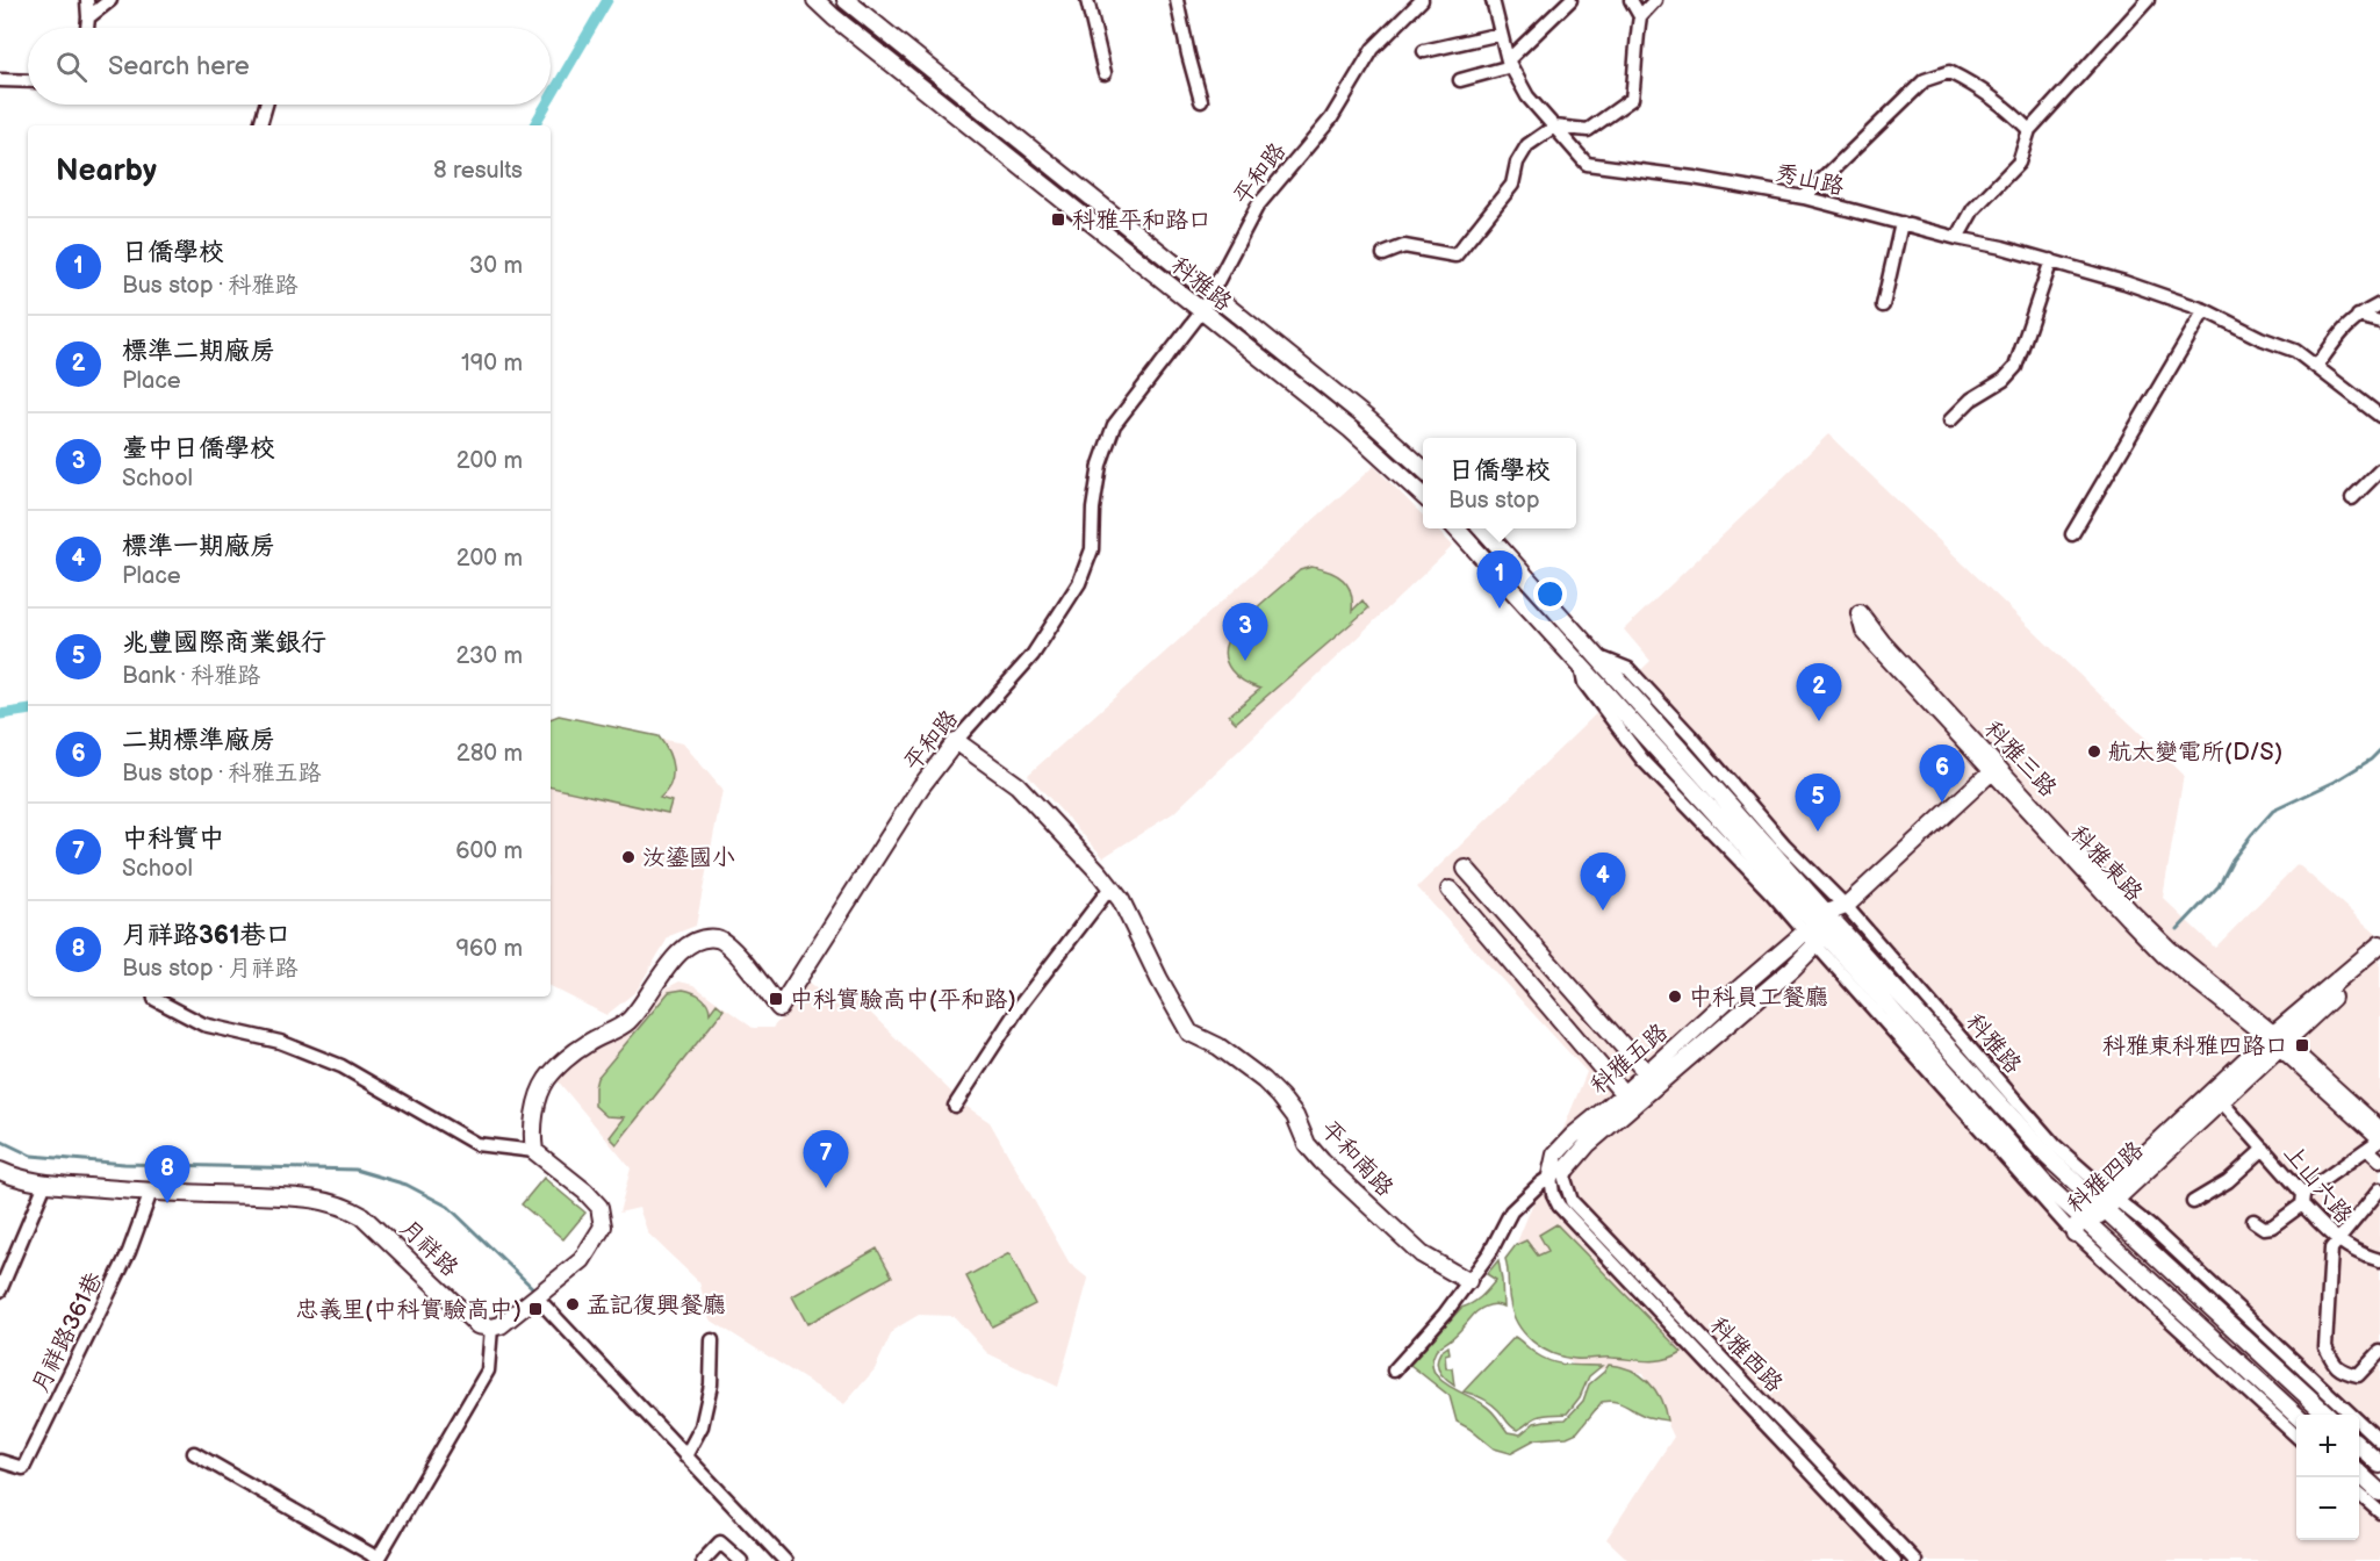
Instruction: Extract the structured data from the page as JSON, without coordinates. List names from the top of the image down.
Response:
{
  "streets": {
    "street": [
      "平和路",
      "秀山路",
      "科雅路",
      "科雅三路",
      "科雅五路",
      "平和南路",
      "科雅四路",
      "上山六路",
      "月祥路",
      "月祥路361巷",
      "科雅西路"
    ]
  },
  "crossings": [
    ["平和路", "科雅路"],
    ["平和路", "平和南路"],
    ["科雅路", "科雅五路"],
    ["科雅路", "科雅四路"],
    ["科雅三路", "科雅五路"],
    ["科雅三路", "科雅四路"],
    ["科雅五路", "科雅西路"],
    ["科雅四路", "上山六路"],
    ["月祥路", "月祥路361巷"]
  ],
  "places": {
    "transit": [
      "科雅平和路口",
      "中科實驗高中(平和路)",
      "科雅東科雅四路口",
      "忠義里(中科實驗高中)"
    ],
    "other": [
      "航太變電所(D/S)",
      "汝鎏國小",
      "中科員工餐廳",
      "孟記復興餐廳"
    ]
  },
  "page": {
    "search": "Search here",
    "heading": ["Nearby", "8 results"],
    "list": [
      {
        "mark": "1",
        "name": "日僑學校",
        "note": "Bus stop · 科雅路",
        "value": "30 m"
      },
      {
        "mark": "2",
        "name": "標準二期廠房",
        "note": "Place",
        "value": "190 m"
      },
      {
        "mark": "3",
        "name": "臺中日僑學校",
        "note": "School",
        "value": "200 m"
      },
      {
        "mark": "4",
        "name": "標準一期廠房",
        "note": "Place",
        "value": "200 m"
      },
      {
        "mark": "5",
        "name": "兆豐國際商業銀行",
        "note": "Bank · 科雅路",
        "value": "230 m"
      },
      {
        "mark": "6",
        "name": "二期標準廠房",
        "note": "Bus stop · 科雅五路",
        "value": "280 m"
      },
      {
        "mark": "7",
        "name": "中科實中",
        "note": "School",
        "value": "600 m"
      },
      {
        "mark": "8",
        "name": "月祥路361巷口",
        "note": "Bus stop · 月祥路",
        "value": "960 m"
      }
    ],
    "popup": ["日僑學校", "Bus stop"],
    "pins": [
      "1",
      "3",
      "2",
      "6",
      "5",
      "4",
      "7",
      "8"
    ],
    "map_buttons": ["+", "−"]
  }
}
